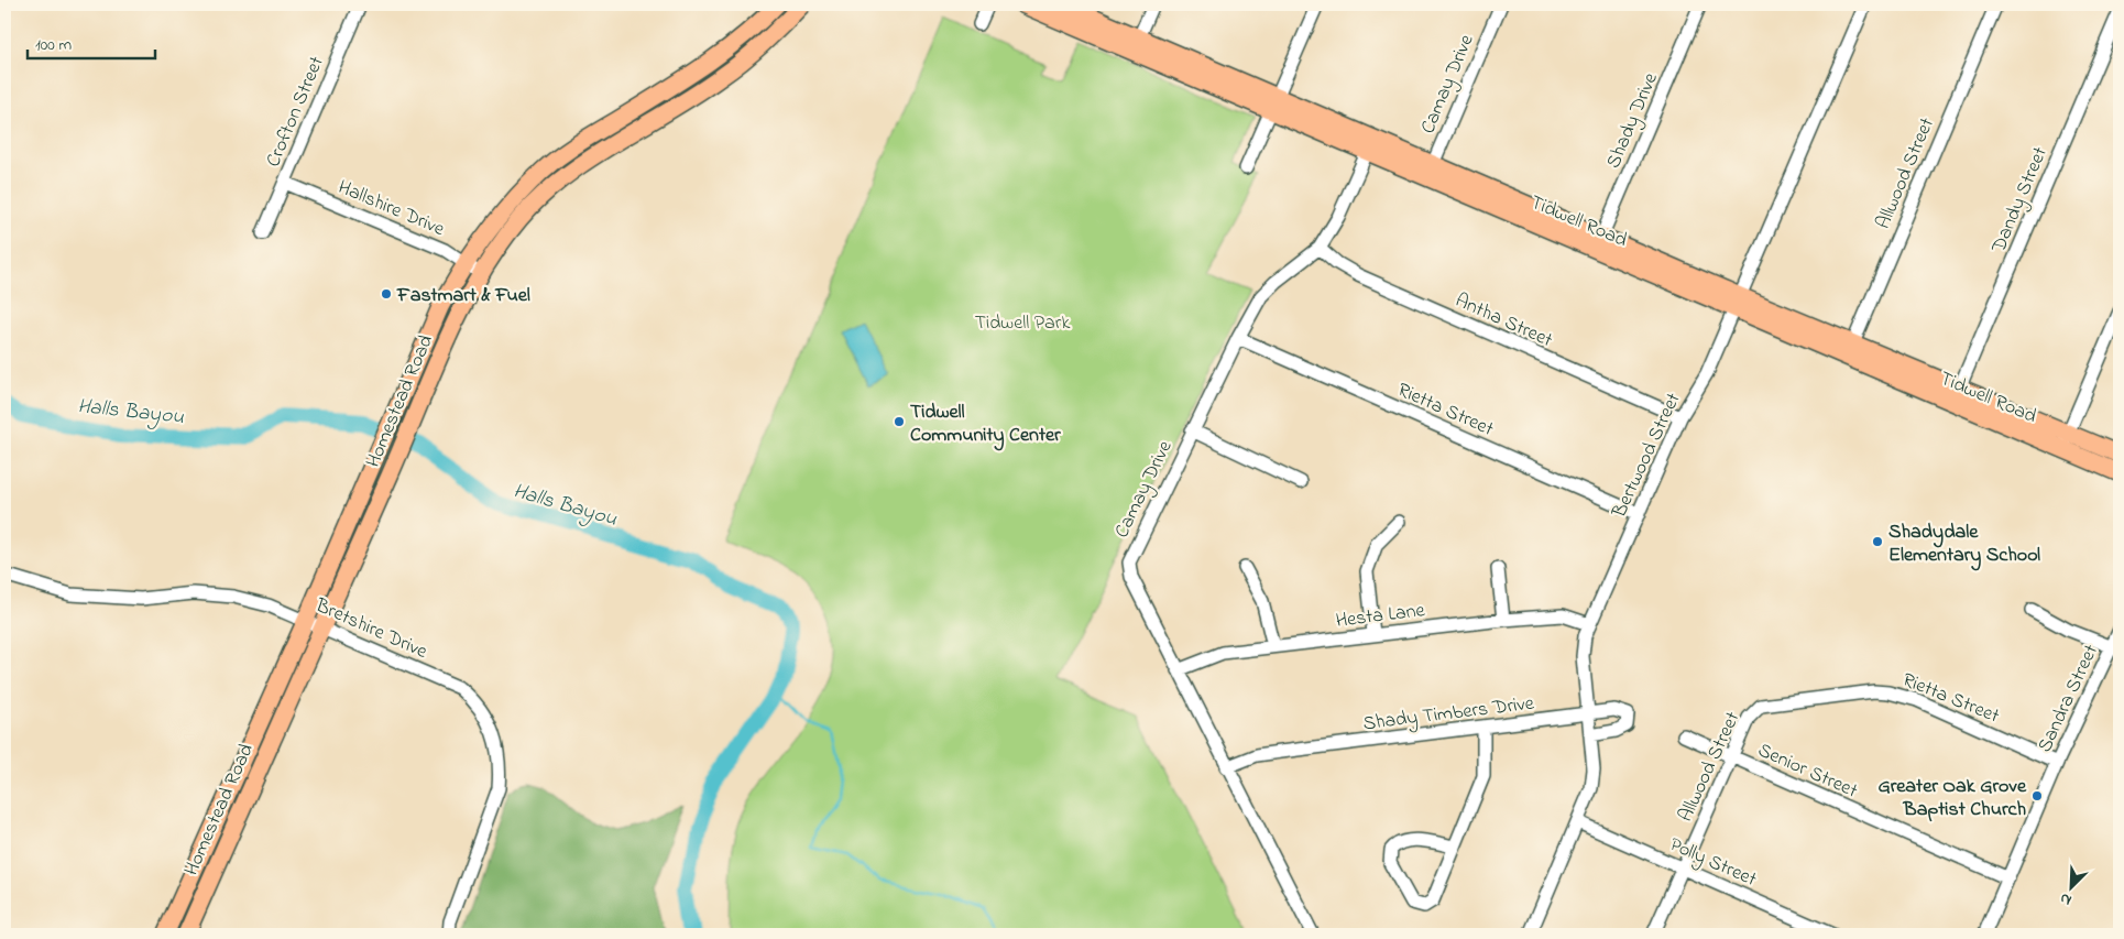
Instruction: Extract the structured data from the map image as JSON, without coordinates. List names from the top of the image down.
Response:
{
  "streets": {
    "main road": ["Tidwell Road", "Homestead Road"],
    "street": [
      "Camay Drive",
      "Crofton Street",
      "Shady Drive",
      "Allwood Street",
      "Dandy Street",
      "Hallshire Drive",
      "Antha Street",
      "Rietta Street",
      "Bertwood Street",
      "Hesta Lane",
      "Bretshire Drive",
      "Sandra Street",
      "Shady Timbers Drive",
      "Senior Street",
      "Polly Street"
    ]
  },
  "crossings": [
    ["Camay Drive", "Tidwell Road"],
    ["Camay Drive", "Antha Street"],
    ["Camay Drive", "Rietta Street"],
    ["Camay Drive", "Hesta Lane"],
    ["Camay Drive", "Shady Timbers Drive"],
    ["Crofton Street", "Hallshire Drive"],
    ["Shady Drive", "Tidwell Road"],
    ["Allwood Street", "Tidwell Road"],
    ["Allwood Street", "Rietta Street"],
    ["Allwood Street", "Senior Street"],
    ["Allwood Street", "Polly Street"],
    ["Dandy Street", "Tidwell Road"],
    ["Hallshire Drive", "Homestead Road"],
    ["Tidwell Road", "Bertwood Street"],
    ["Antha Street", "Bertwood Street"],
    ["Homestead Road", "Bretshire Drive"],
    ["Rietta Street", "Bertwood Street"],
    ["Rietta Street", "Sandra Street"],
    ["Bertwood Street", "Hesta Lane"],
    ["Bertwood Street", "Shady Timbers Drive"],
    ["Bertwood Street", "Polly Street"],
    ["Sandra Street", "Senior Street"]
  ],
  "water": ["Halls Bayou"],
  "parks": ["Tidwell Park"],
  "places": [
    "Fastmart & Fuel",
    "Tidwell Community Center",
    "Shadydale Elementary School",
    "Greater Oak Grove Baptist Church"
  ],
  "scale_bar": "100 m",
  "north": "bottom left"
}
